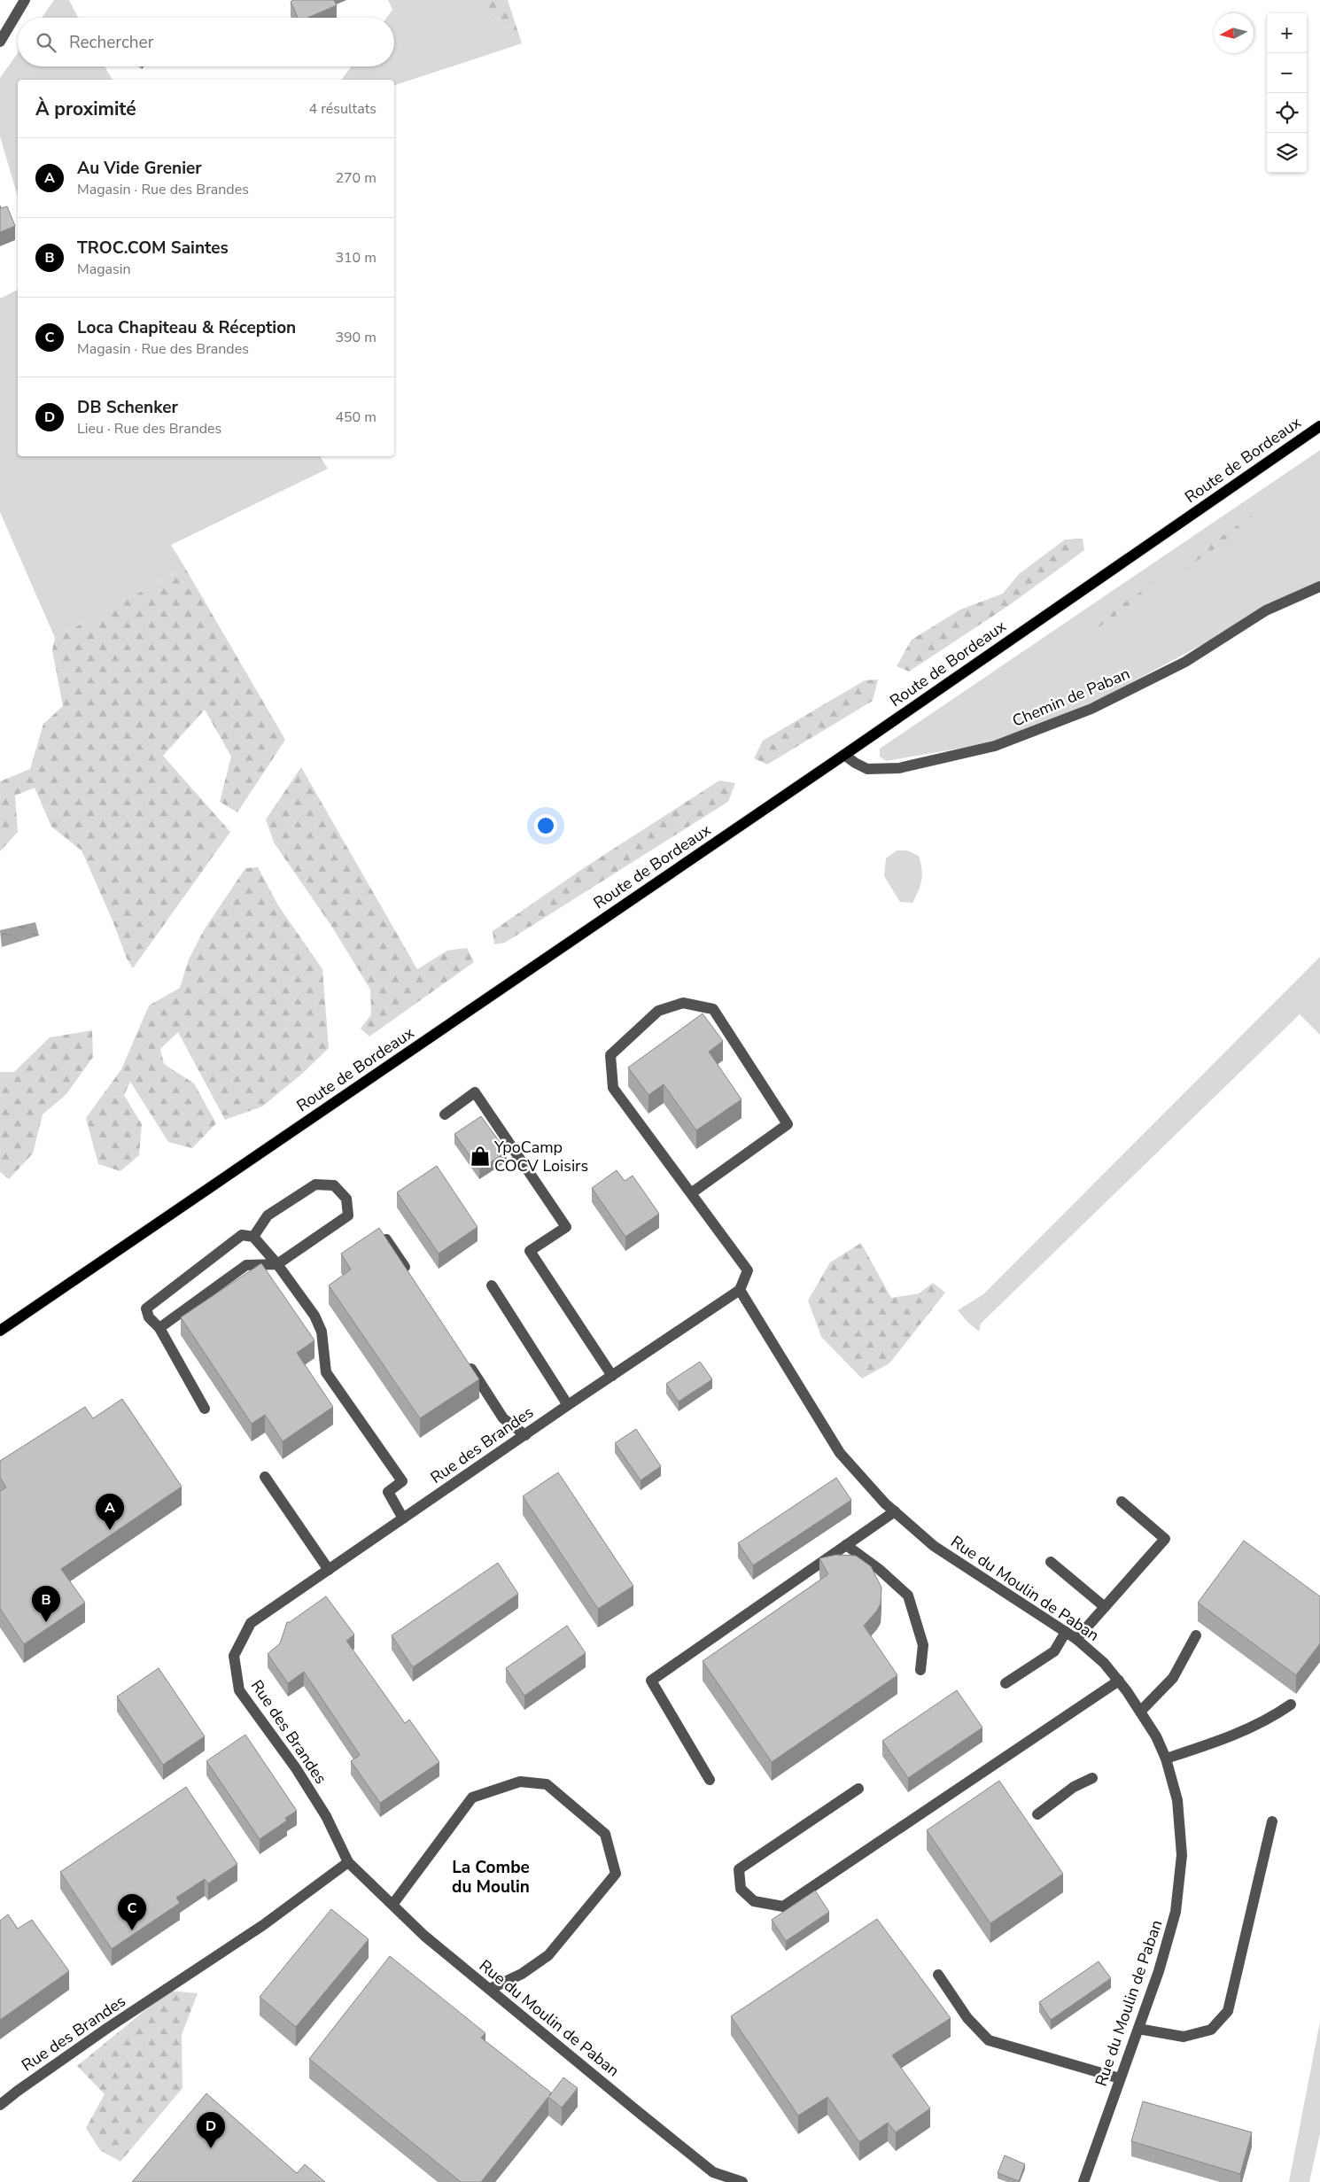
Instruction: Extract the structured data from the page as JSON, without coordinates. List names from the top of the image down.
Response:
{
  "streets": {
    "main road": ["Route de Bordeaux"],
    "street": ["Chemin de Paban", "Rue des Brandes", "Rue du Moulin de Paban"]
  },
  "crossings": [
    ["Route de Bordeaux", "Chemin de Paban"],
    ["Rue des Brandes", "Rue du Moulin de Paban"]
  ],
  "districts": ["La Combe du Moulin"],
  "places": {
    "shop": ["YpoCamp COCV Loisirs"]
  },
  "north": "left",
  "page": {
    "map_buttons": ["+", "−"],
    "search": "Rechercher",
    "heading": ["À proximité", "4 résultats"],
    "list": [
      {
        "mark": "A",
        "name": "Au Vide Grenier",
        "note": "Magasin · Rue des Brandes",
        "value": "270 m"
      },
      {
        "mark": "B",
        "name": "TROC.COM Saintes",
        "note": "Magasin",
        "value": "310 m"
      },
      {
        "mark": "C",
        "name": "Loca Chapiteau & Réception",
        "note": "Magasin · Rue des Brandes",
        "value": "390 m"
      },
      {
        "mark": "D",
        "name": "DB Schenker",
        "note": "Lieu · Rue des Brandes",
        "value": "450 m"
      }
    ],
    "pins": [
      "A",
      "B",
      "C",
      "D"
    ]
  }
}
